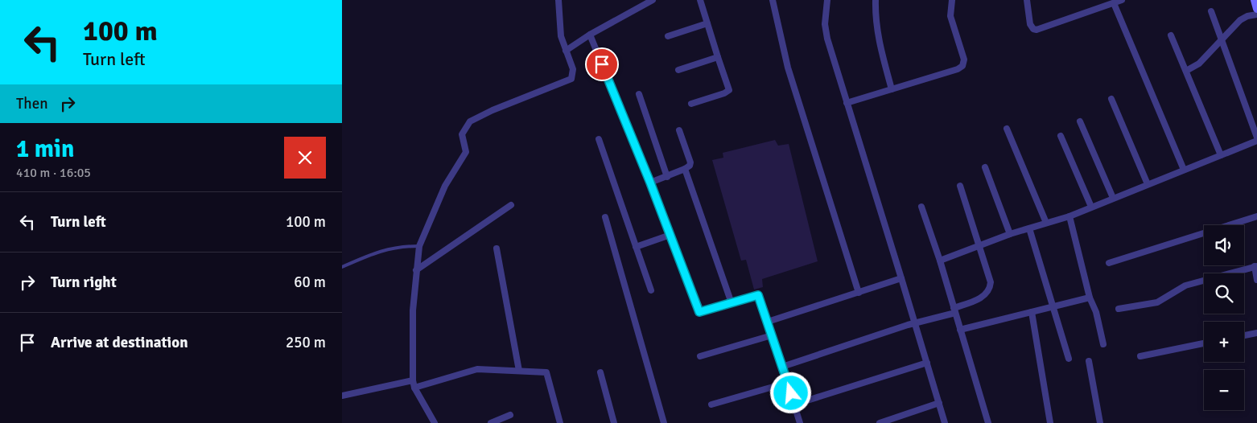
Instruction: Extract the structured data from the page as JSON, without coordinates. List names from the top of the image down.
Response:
{
  "page": {
    "turn": ["100 m", "Turn left"],
    "then": "Then",
    "heading": ["1 min", "410 m · 16:05"],
    "list": [
      {
        "name": "Turn left",
        "value": "100 m"
      },
      {
        "name": "Turn right",
        "value": "60 m"
      },
      {
        "name": "Arrive at destination",
        "value": "250 m"
      }
    ],
    "map_buttons": ["+", "−"]
  }
}
